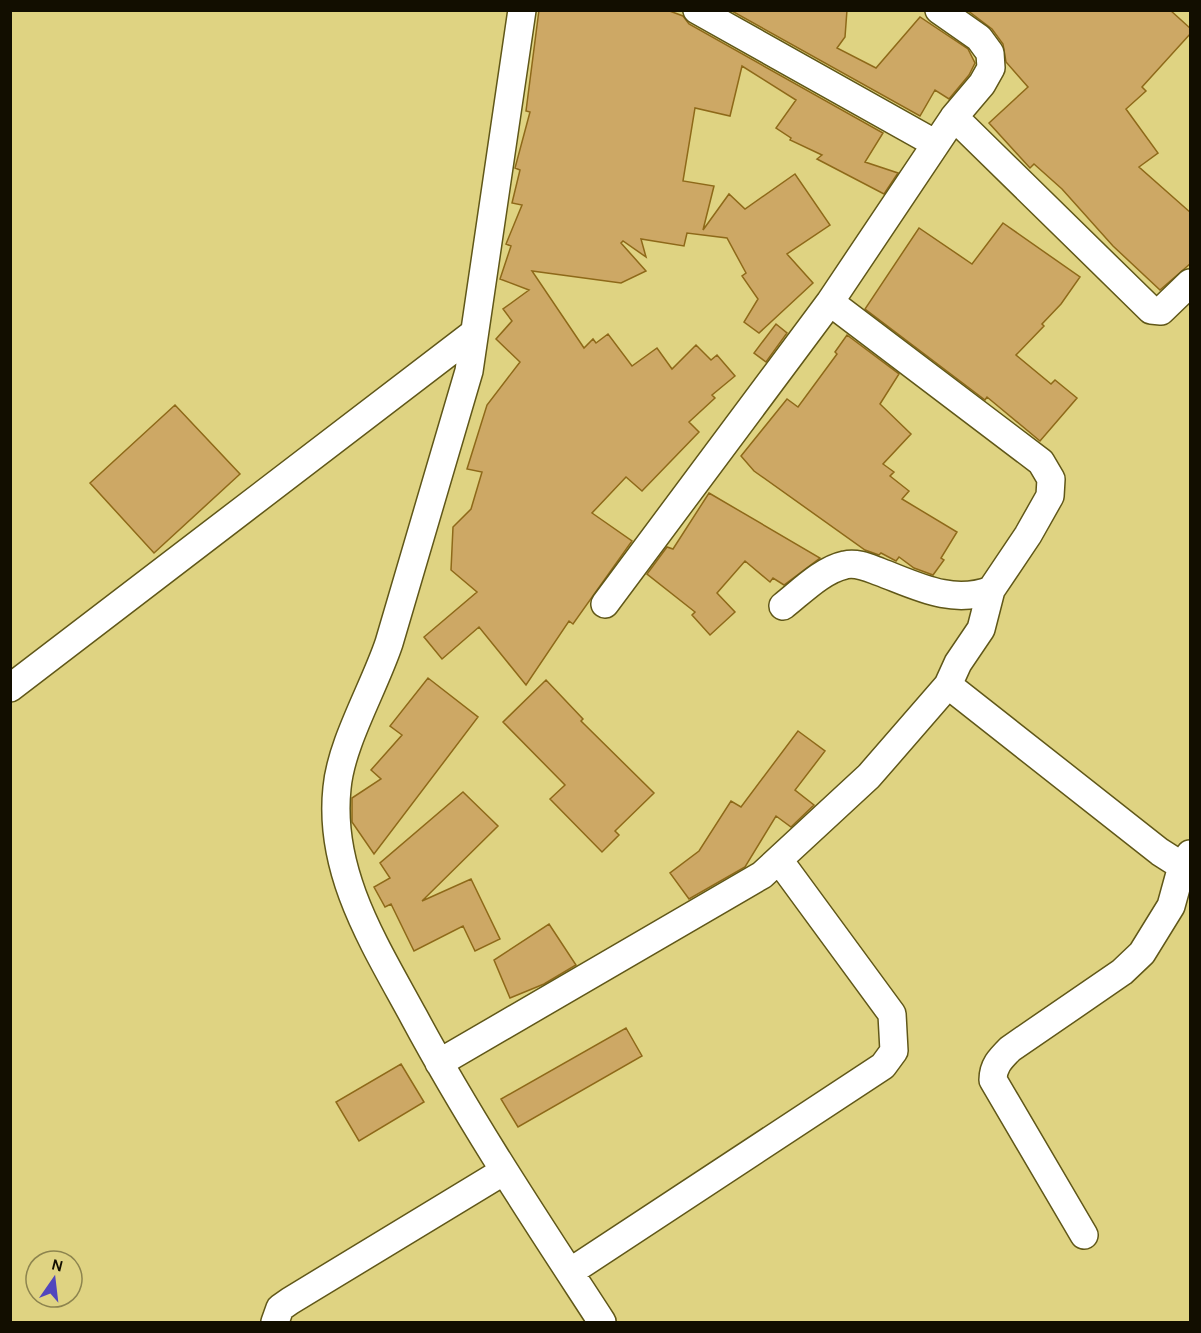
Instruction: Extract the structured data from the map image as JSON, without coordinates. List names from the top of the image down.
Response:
{
  "north": "top"
}
